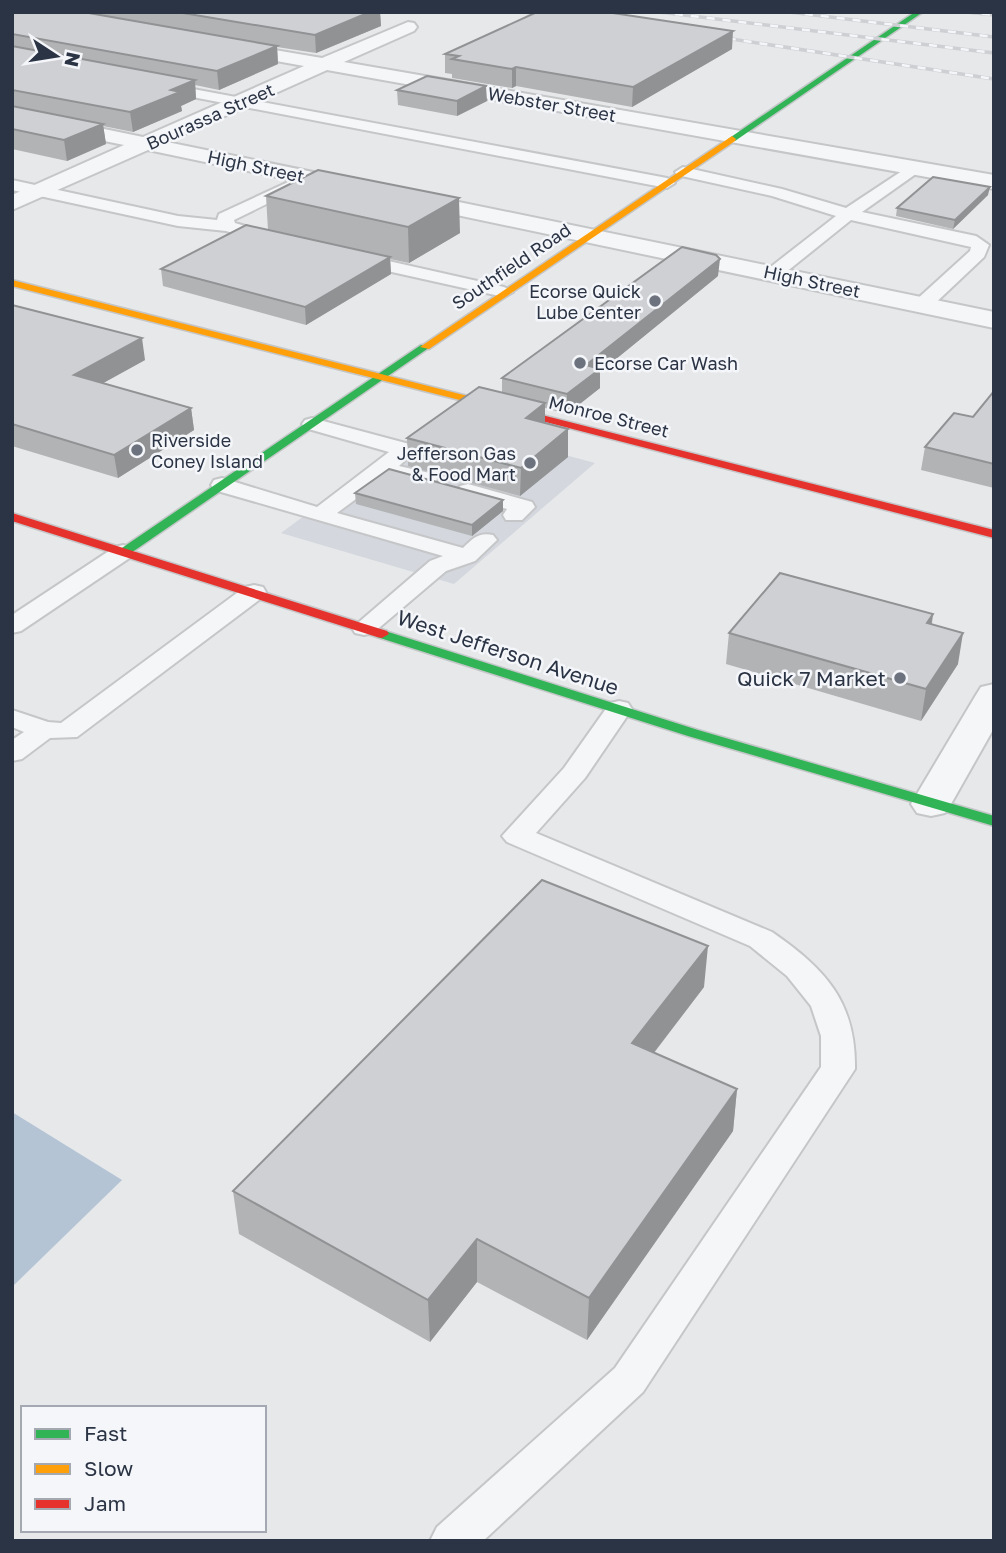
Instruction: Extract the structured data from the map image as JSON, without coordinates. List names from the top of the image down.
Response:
{
  "streets": {
    "main road": ["Southfield Road", "Monroe Street", "West Jefferson Avenue"],
    "street": ["Webster Street", "Bourassa Street", "High Street"]
  },
  "crossings": [
    ["Webster Street", "Bourassa Street"],
    ["Webster Street", "Southfield Road"],
    ["Bourassa Street", "High Street"],
    ["High Street", "Southfield Road"],
    ["Southfield Road", "Monroe Street"],
    ["Southfield Road", "West Jefferson Avenue"]
  ],
  "places": [
    "Ecorse Quick Lube Center",
    "Ecorse Car Wash",
    "Riverside Coney Island",
    "Jefferson Gas & Food Mart",
    "Quick 7 Market"
  ],
  "legend": ["Fast", "Slow", "Jam"],
  "north": "right"
}
